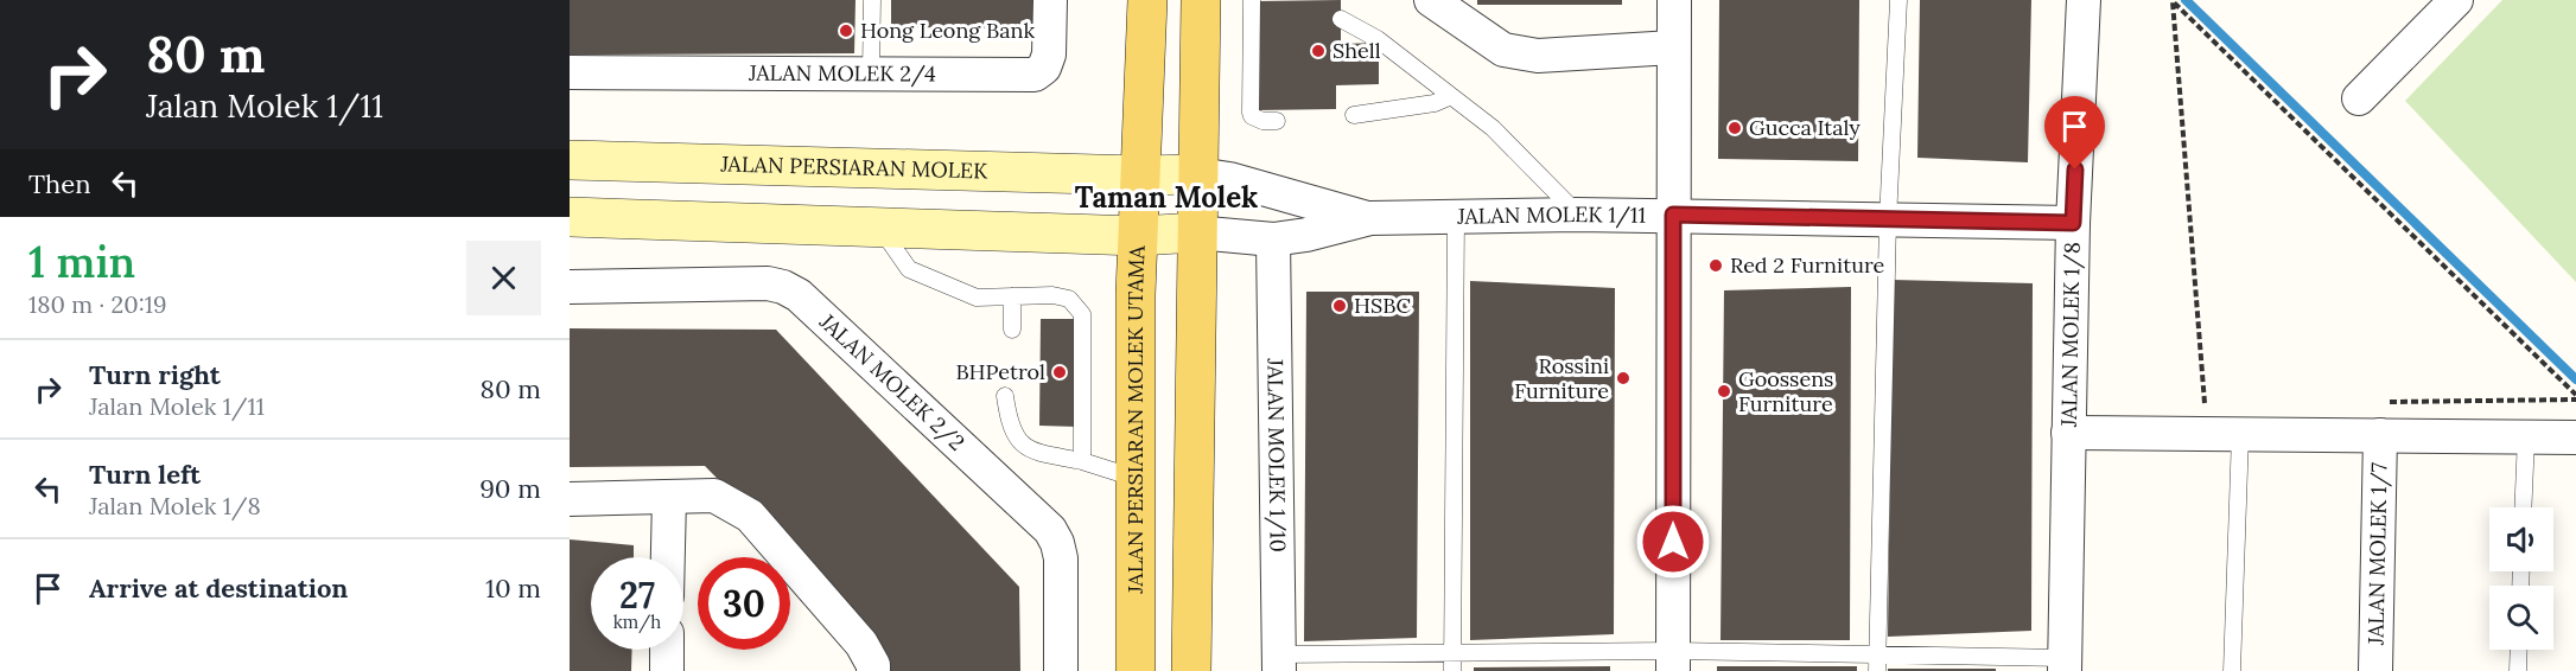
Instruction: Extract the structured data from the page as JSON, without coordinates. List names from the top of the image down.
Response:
{
  "streets": {
    "main road": ["JALAN PERSIARAN MOLEK", "JALAN PERSIARAN MOLEK UTAMA"],
    "street": [
      "JALAN MOLEK 2/4",
      "JALAN MOLEK 1/11",
      "JALAN MOLEK 1/8",
      "JALAN MOLEK 2/2",
      "JALAN MOLEK 1/10",
      "JALAN MOLEK 1/7"
    ]
  },
  "crossings": [
    ["JALAN PERSIARAN MOLEK", "JALAN MOLEK 1/11"],
    ["JALAN PERSIARAN MOLEK", "JALAN PERSIARAN MOLEK UTAMA"],
    ["JALAN MOLEK 1/11", "JALAN MOLEK 1/8"],
    ["JALAN MOLEK 1/11", "JALAN MOLEK 1/10"]
  ],
  "districts": ["Taman Molek"],
  "places": [
    "Hong Leong Bank",
    "Shell",
    "Gucca Italy",
    "Red 2 Furniture",
    "HSBC",
    "BHPetrol",
    "Rossini Furniture",
    "Goossens Furniture"
  ],
  "page": {
    "turn": ["80 m", "Jalan Molek 1/11"],
    "then": "Then",
    "heading": ["1 min", "180 m · 20:19"],
    "list": [
      {
        "name": "Turn right",
        "note": "Jalan Molek 1/11",
        "value": "80 m"
      },
      {
        "name": "Turn left",
        "note": "Jalan Molek 1/8",
        "value": "90 m"
      },
      {
        "name": "Arrive at destination",
        "value": "10 m"
      }
    ],
    "speed": "27 km/h",
    "limit": "30"
  }
}
